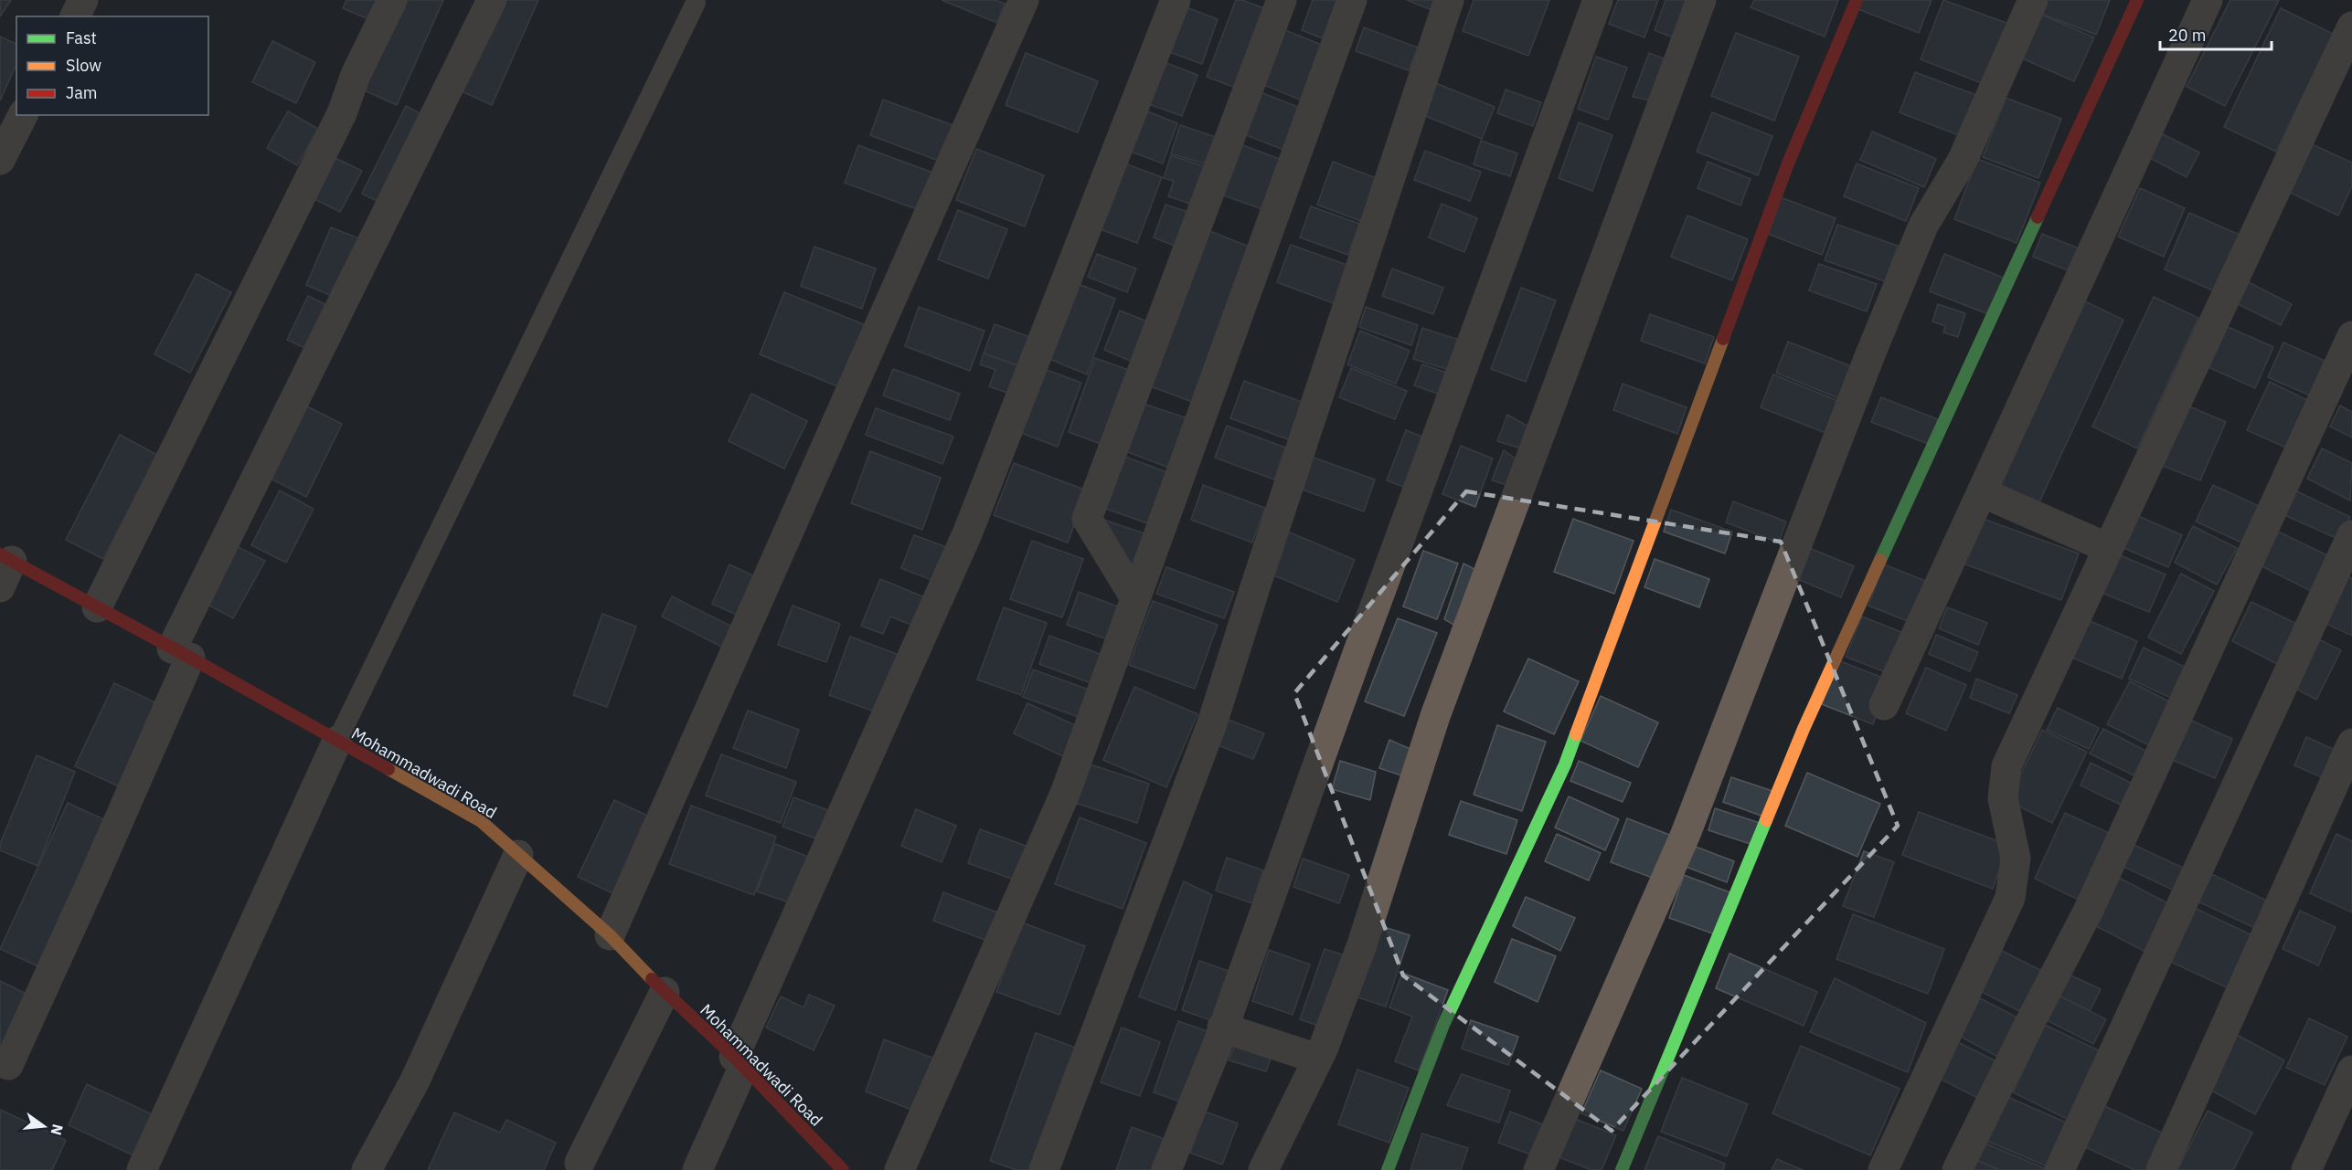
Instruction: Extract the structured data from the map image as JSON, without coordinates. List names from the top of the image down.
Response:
{
  "streets": {
    "street": ["Mohammadwadi Road"]
  },
  "legend": ["Fast", "Slow", "Jam"],
  "scale_bar": "20 m",
  "north": "right"
}
